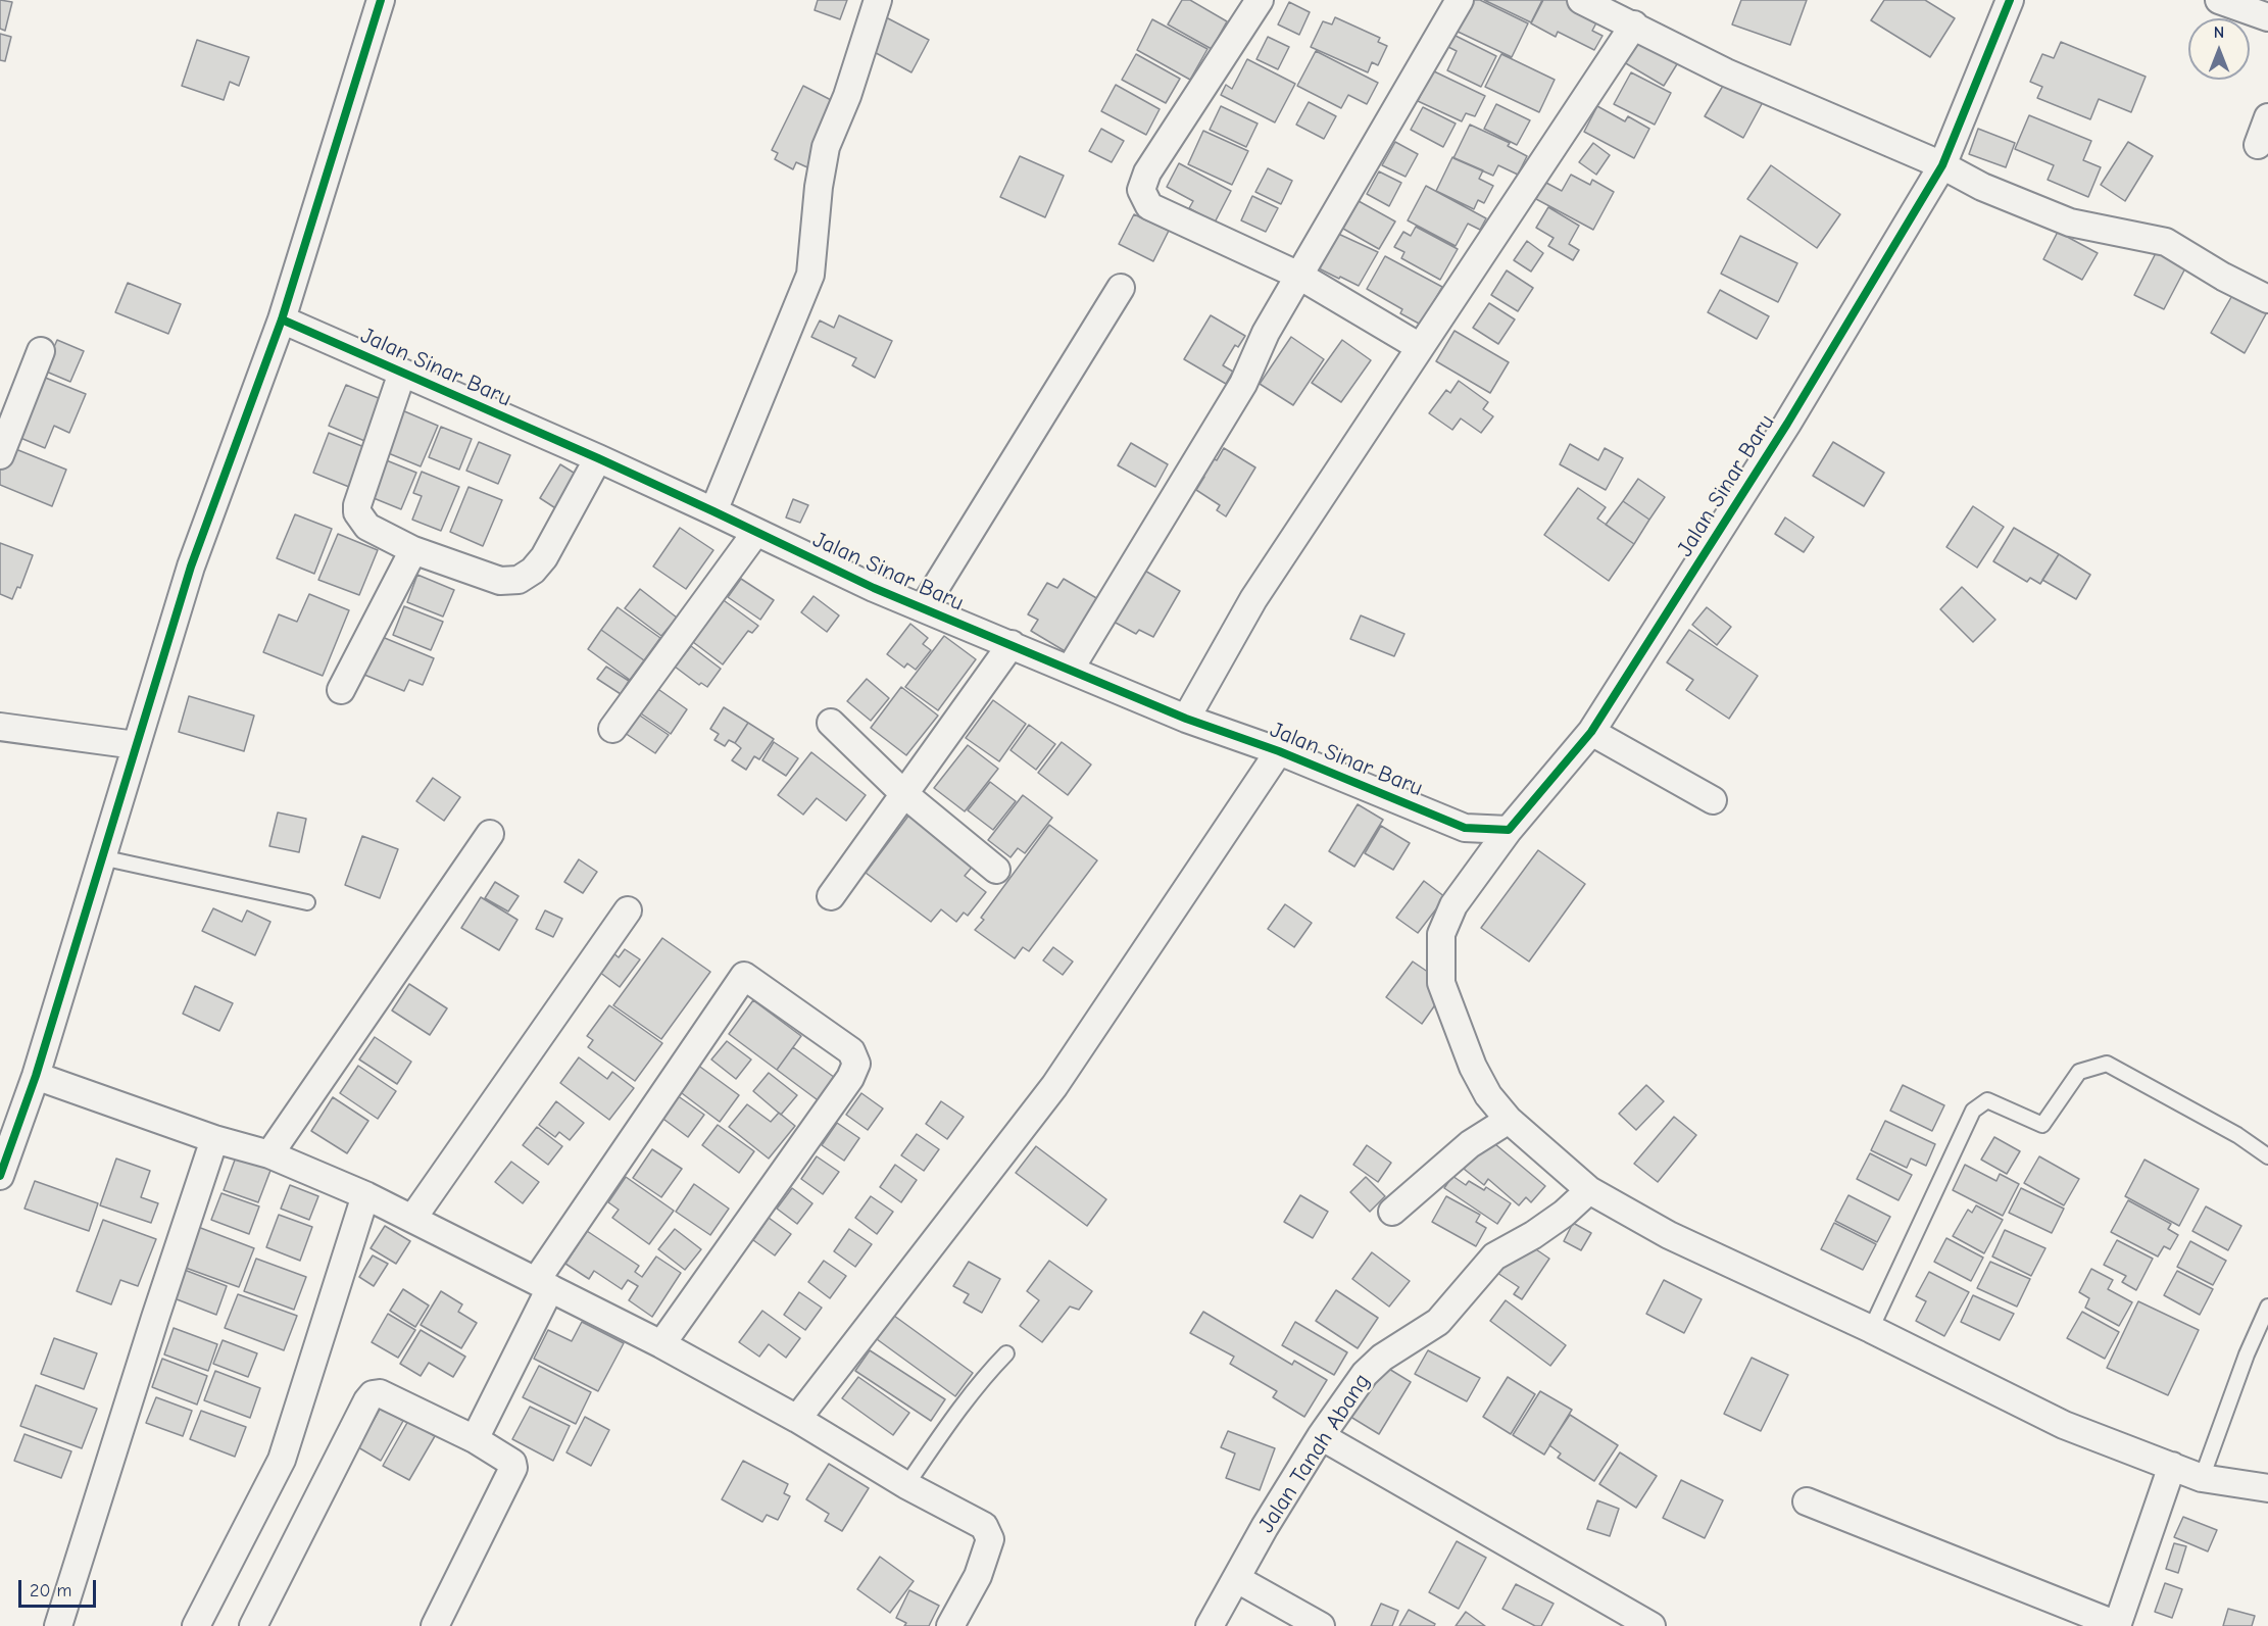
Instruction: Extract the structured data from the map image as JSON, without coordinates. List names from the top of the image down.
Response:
{
  "streets": {
    "street": ["Jalan Sinar Baru", "Jalan Tanah Abang"]
  },
  "scale_bar": "20 m",
  "north": "top"
}
